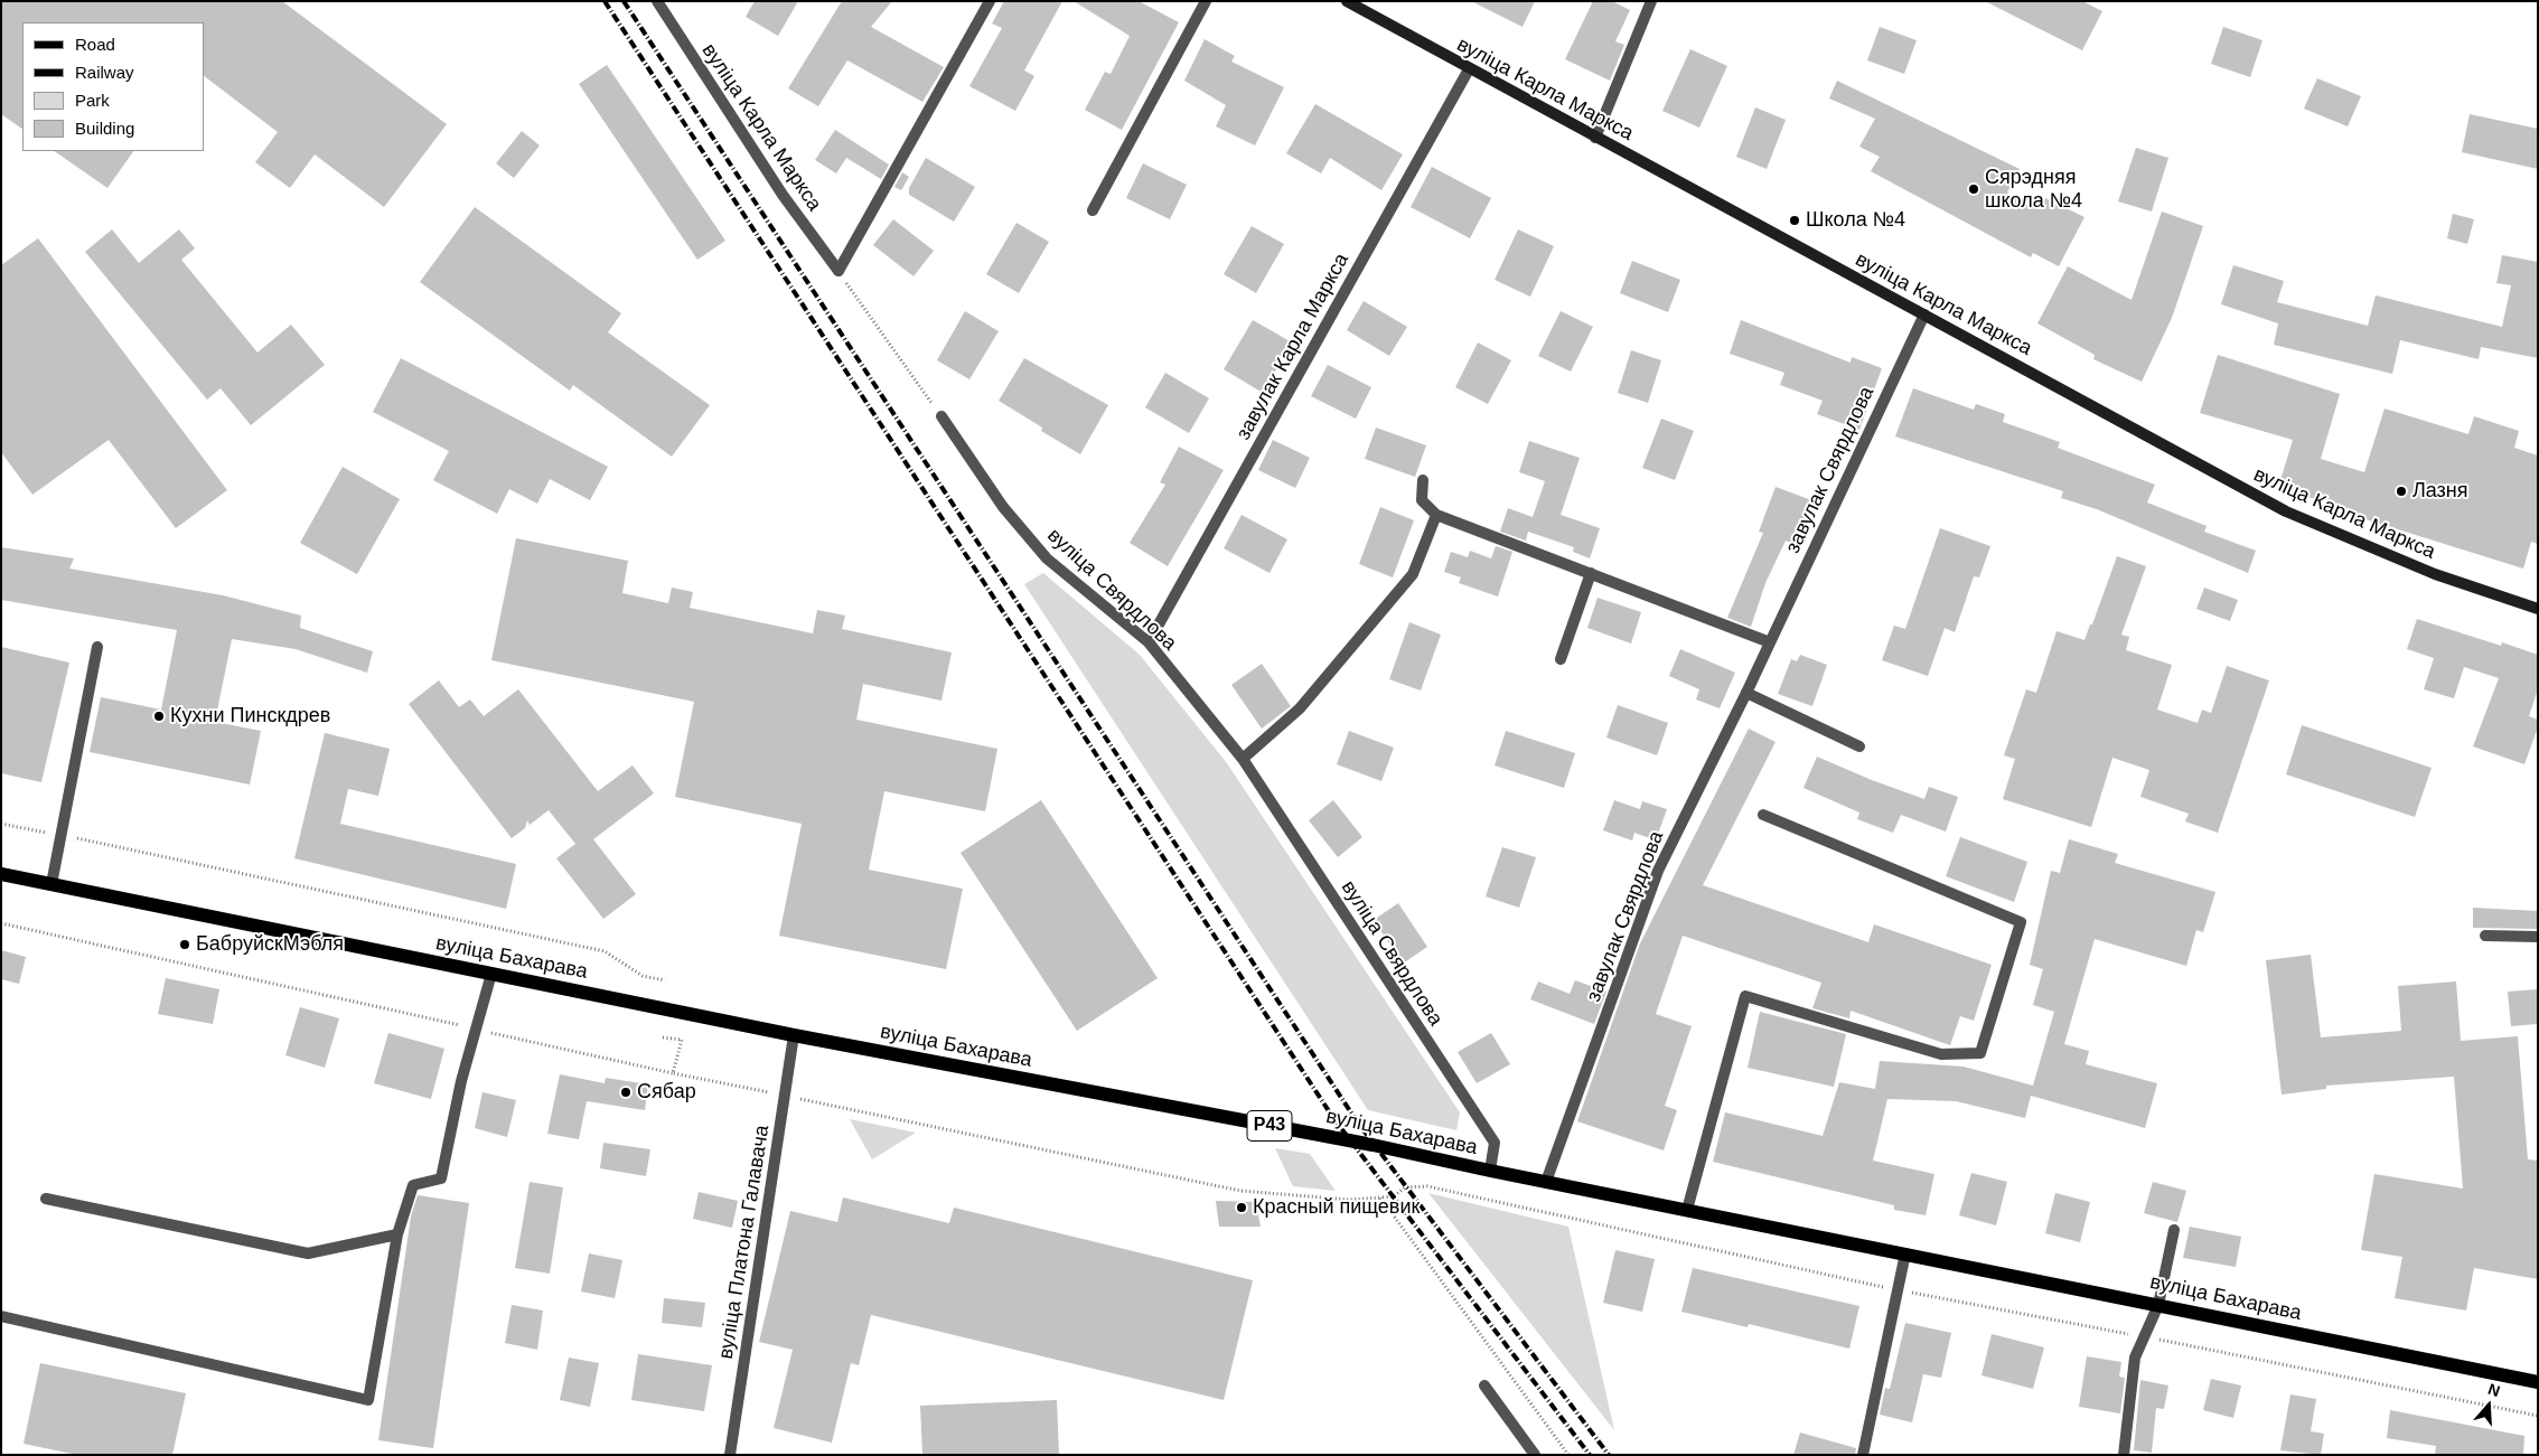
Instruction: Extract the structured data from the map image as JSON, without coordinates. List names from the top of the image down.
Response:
{
  "streets": {
    "main road": ["вуліца Карла Маркса", "вуліца Бахарава", "Р43"],
    "street": [
      "завулак Карла Маркса",
      "завулак Свярдлова",
      "вуліца Свярдлова",
      "вуліца Платона Галавача"
    ]
  },
  "crossings": [
    ["вуліца Карла Маркса", "завулак Карла Маркса"],
    ["вуліца Карла Маркса", "завулак Свярдлова"],
    ["завулак Карла Маркса", "вуліца Свярдлова"],
    ["завулак Свярдлова", "вуліца Бахарава"],
    ["вуліца Свярдлова", "вуліца Бахарава"],
    ["вуліца Бахарава", "вуліца Платона Галавача"]
  ],
  "places": [
    "Сярэдняя школа №4",
    "Школа №4",
    "Лазня",
    "Кухни Пинскдрев",
    "БабруйскМэбля",
    "Сябар",
    "Красный пищевик"
  ],
  "legend": [
    "Road",
    "Railway",
    "Park",
    "Building"
  ],
  "north": "top"
}
